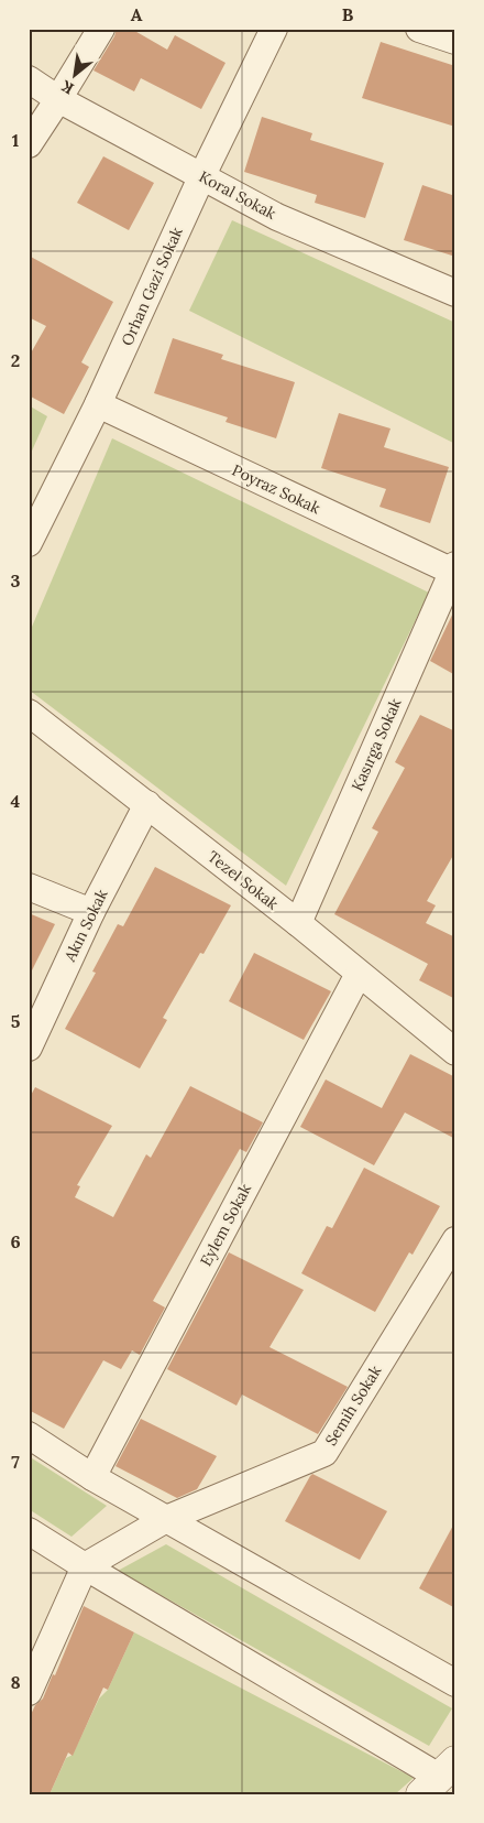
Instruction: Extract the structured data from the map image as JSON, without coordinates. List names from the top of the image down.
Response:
{
  "streets": {
    "street": [
      "Koral Sokak",
      "Orhan Gazi Sokak",
      "Poyraz Sokak",
      "Kasırga Sokak",
      "Tezel Sokak",
      "Akın Sokak",
      "Eylem Sokak",
      "Semih Sokak"
    ]
  },
  "crossings": [
    ["Koral Sokak", "Orhan Gazi Sokak"],
    ["Orhan Gazi Sokak", "Poyraz Sokak"],
    ["Poyraz Sokak", "Kasırga Sokak"],
    ["Kasırga Sokak", "Tezel Sokak"],
    ["Tezel Sokak", "Akın Sokak"],
    ["Tezel Sokak", "Eylem Sokak"]
  ],
  "north": "bottom left",
  "grid": {
    "columns": ["A", "B"],
    "rows": [
      "1",
      "2",
      "3",
      "4",
      "5",
      "6",
      "7",
      "8"
    ]
  }
}
